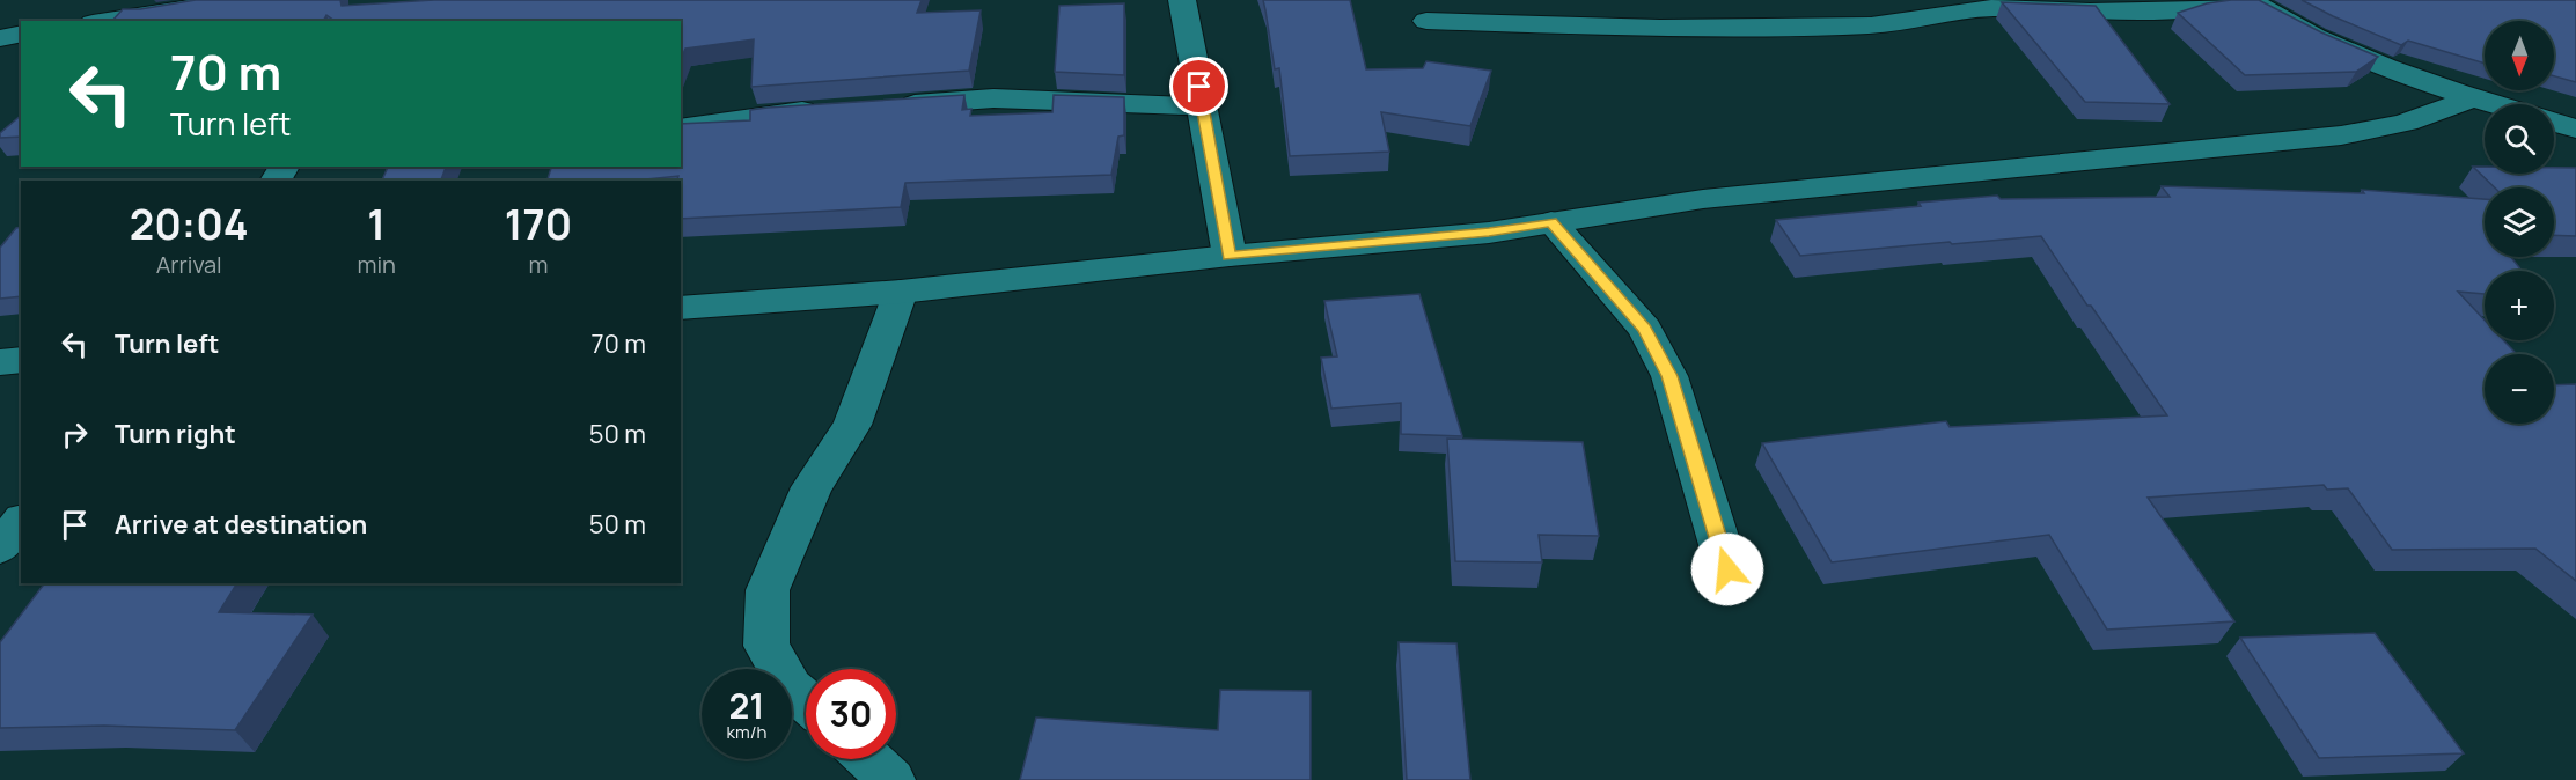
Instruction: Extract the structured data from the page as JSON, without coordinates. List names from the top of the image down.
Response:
{
  "north": "bottom",
  "page": {
    "map_buttons": ["+", "−"],
    "turn": ["70 m", "Turn left"],
    "eta": [
      "20:04",
      "Arrival",
      "1",
      "min",
      "170",
      "m"
    ],
    "list": [
      {
        "name": "Turn left",
        "value": "70 m"
      },
      {
        "name": "Turn right",
        "value": "50 m"
      },
      {
        "name": "Arrive at destination",
        "value": "50 m"
      }
    ],
    "speed": "21 km/h",
    "limit": "30"
  }
}
